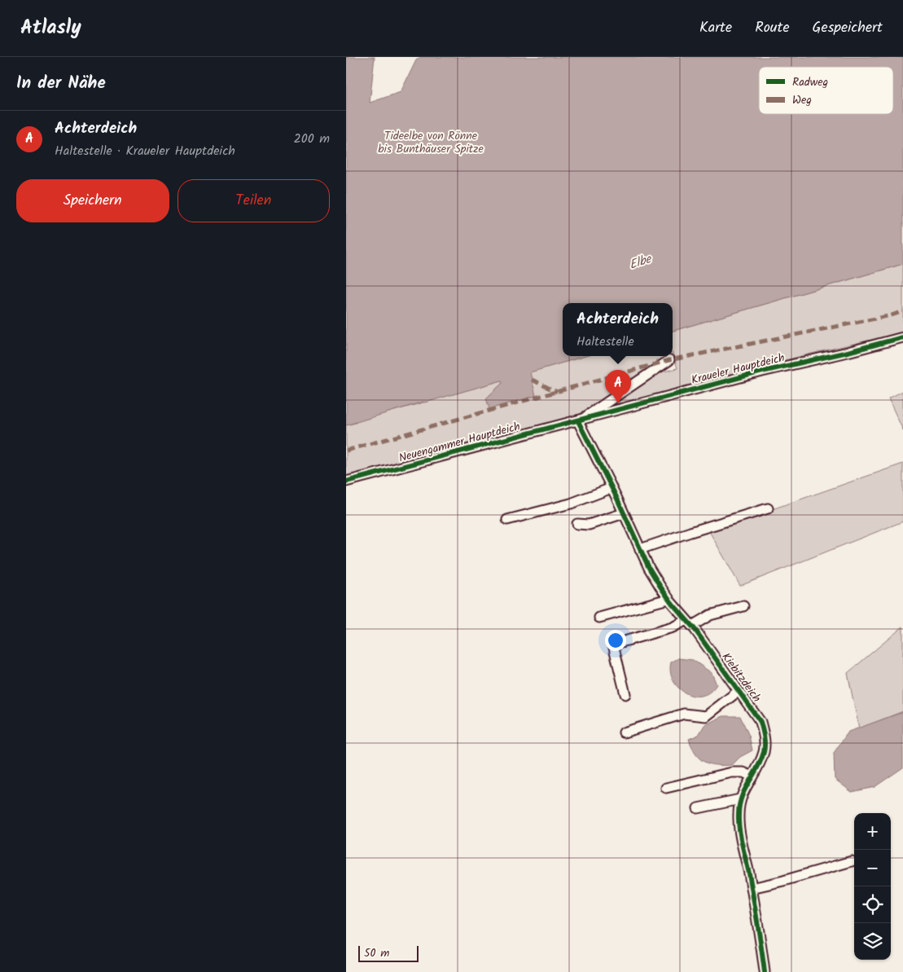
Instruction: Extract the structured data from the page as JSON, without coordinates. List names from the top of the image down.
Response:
{
  "streets": {
    "street": ["Kraueler Hauptdeich", "Neuengammer Hauptdeich", "Kiebitzdeich"]
  },
  "crossings": [
    ["Kraueler Hauptdeich", "Neuengammer Hauptdeich"],
    ["Kraueler Hauptdeich", "Kiebitzdeich"],
    ["Neuengammer Hauptdeich", "Kiebitzdeich"]
  ],
  "water": ["Elbe"],
  "parks": ["Tideelbe von Rönne bis Bunthäuser Spitze"],
  "legend": ["Radweg", "Weg"],
  "scale_bar": "50 m",
  "page": {
    "header": "Atlasly",
    "nav": ["Karte", "Route", "Gespeichert"],
    "heading": "In der Nähe",
    "list": [
      {
        "mark": "A",
        "name": "Achterdeich",
        "note": "Haltestelle · Kraueler Hauptdeich",
        "value": "200 m"
      }
    ],
    "buttons": ["Speichern", "Teilen"],
    "popup": ["Achterdeich", "Haltestelle"],
    "pins": "A",
    "map_buttons": ["+", "−"],
    "scale": "50 m"
  }
}
